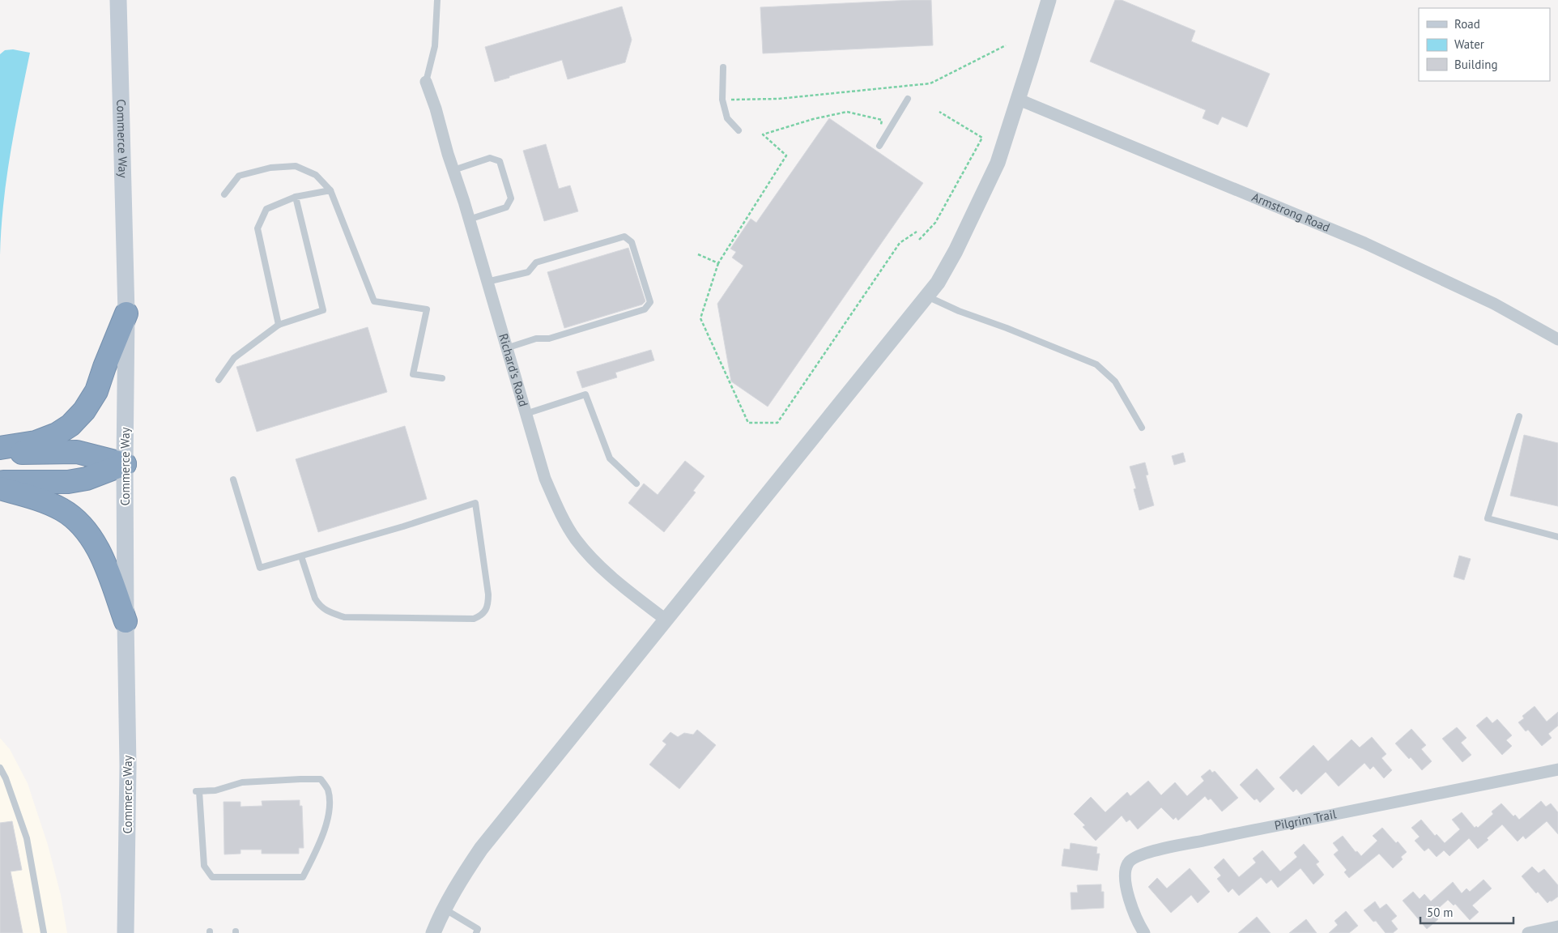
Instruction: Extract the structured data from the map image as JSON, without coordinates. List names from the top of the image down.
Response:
{
  "streets": {
    "main road": ["Commerce Way"],
    "street": ["Armstrong Road", "Richard's Road", "Pilgrim Trail"]
  },
  "legend": ["Road", "Water", "Building"],
  "scale_bar": "50 m"
}
